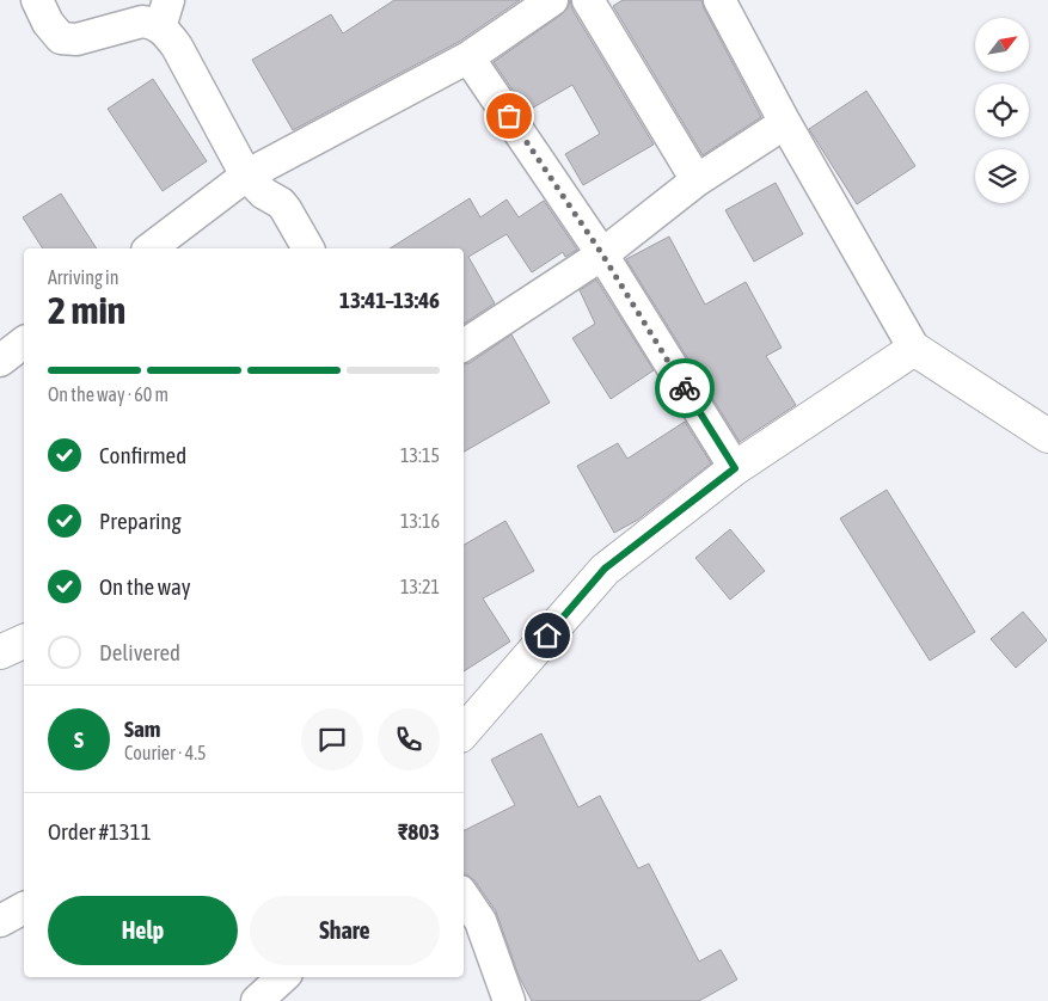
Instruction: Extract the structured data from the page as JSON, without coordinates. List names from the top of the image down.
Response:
{
  "north": "top right",
  "page": {
    "heading": ["2 min", "Arriving in", "13:41–13:46"],
    "panel": [
      "Sam",
      "Courier · 4.5",
      "Order #1311",
      "₹803"
    ],
    "bar": "On the way · 60 m",
    "list": [
      ["Confirmed", "13:15"],
      ["Preparing", "13:16"],
      ["On the way", "13:21"],
      "Delivered"
    ],
    "round": "S",
    "buttons": ["Help", "Share"]
  }
}
